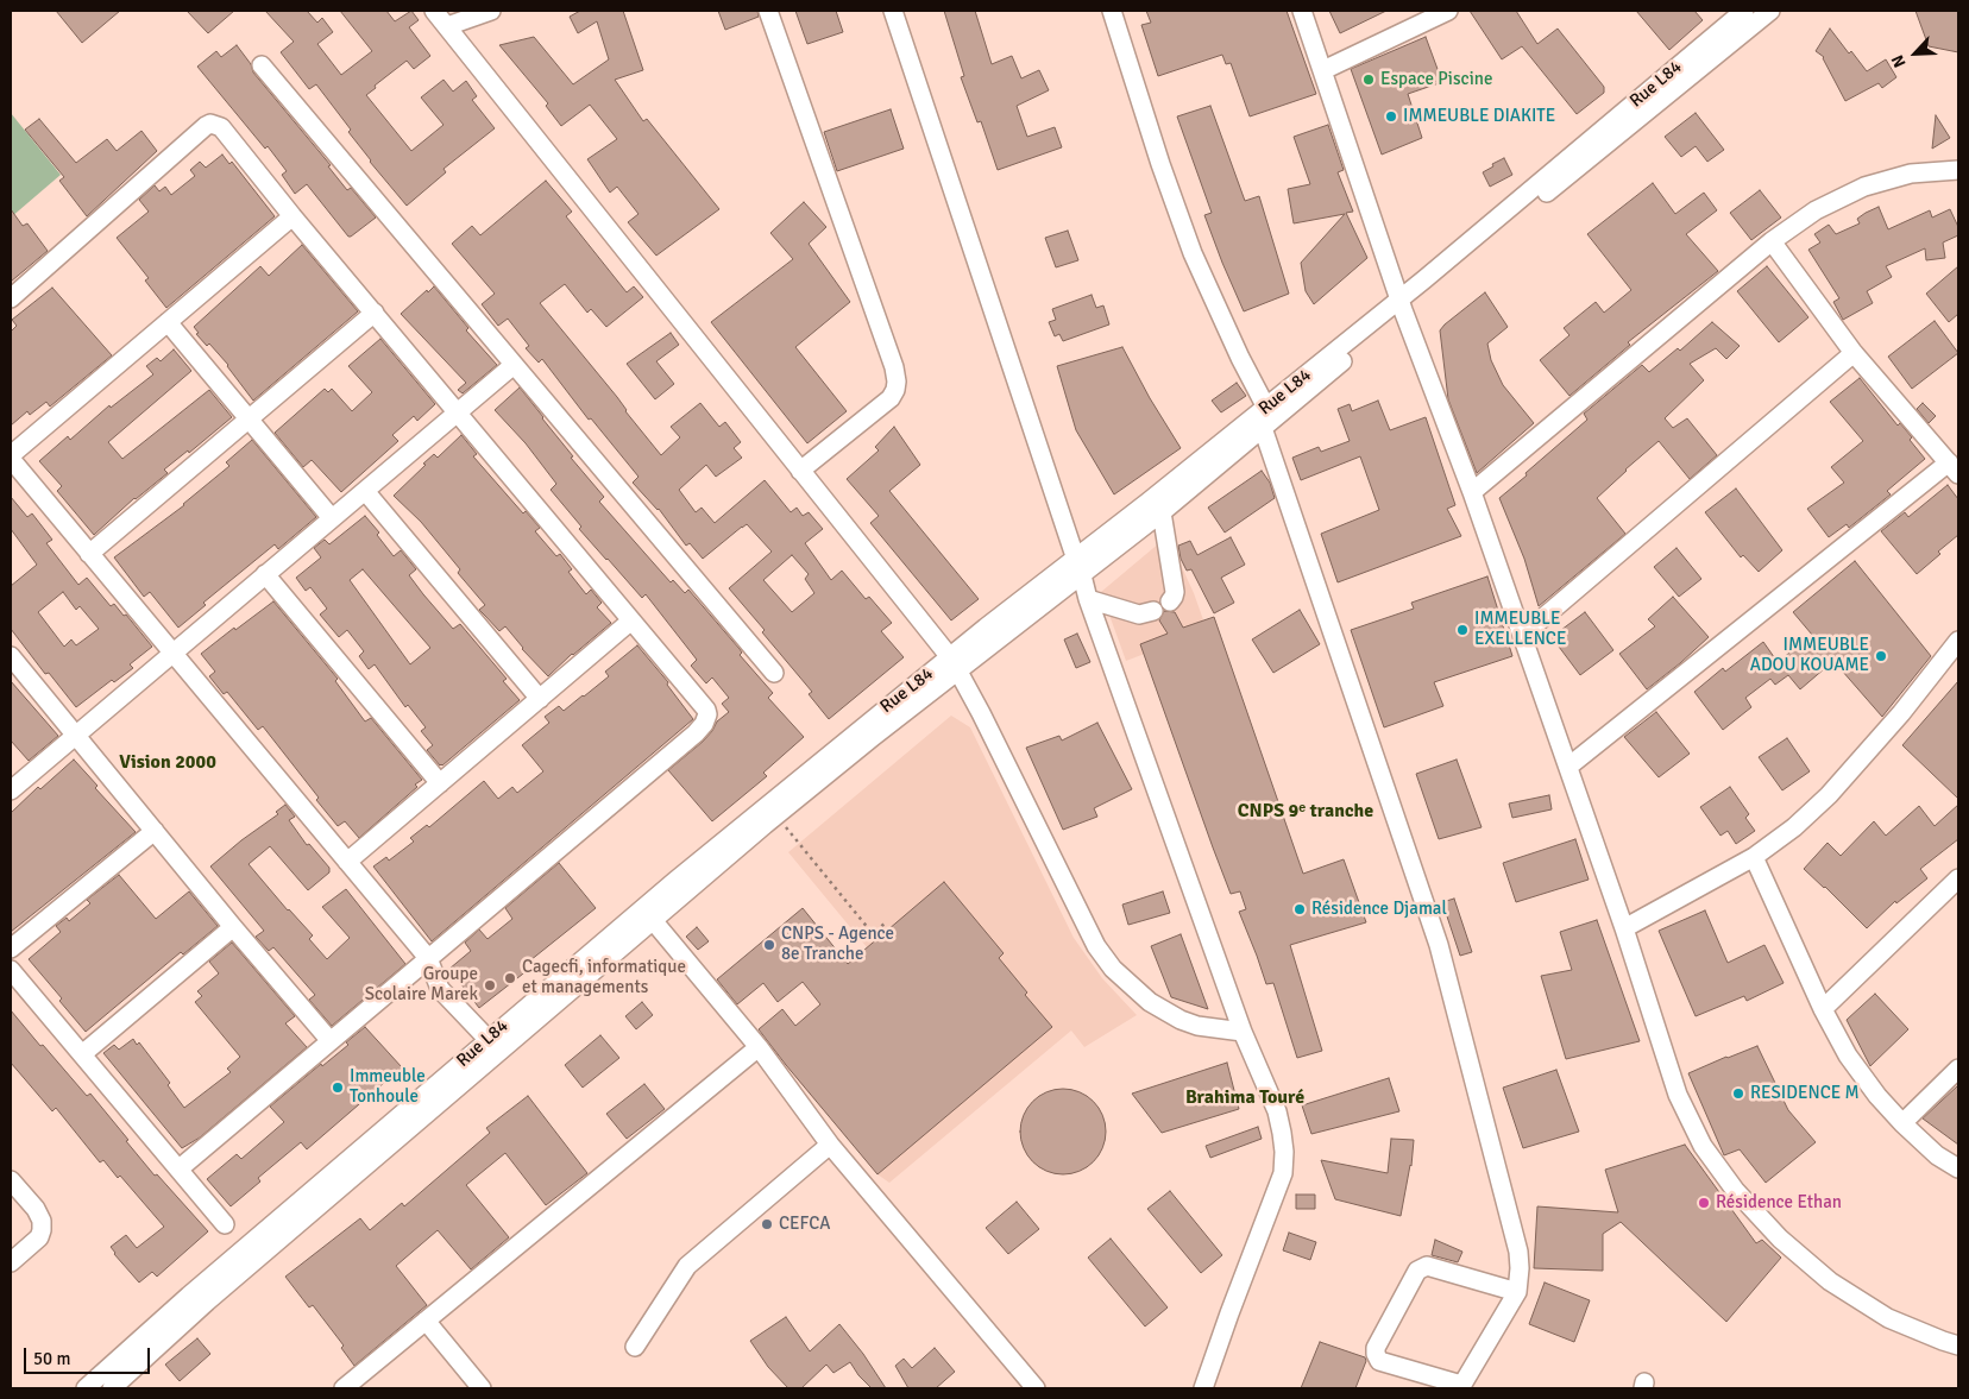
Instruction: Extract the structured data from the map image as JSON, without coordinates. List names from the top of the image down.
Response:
{
  "streets": {
    "street": ["Rue L84"]
  },
  "districts": ["Vision 2000", "CNPS 9ᵉ tranche", "Brahima Touré"],
  "places": [
    "Espace Piscine",
    "IMMEUBLE DIAKITE",
    "IMMEUBLE EXELLENCE",
    "IMMEUBLE ADOU KOUAME",
    "Résidence Djamal",
    "CNPS - Agence 8e Tranche",
    "Cagecfi, informatique et managements",
    "Groupe Scolaire Marek",
    "Immeuble Tonhoule",
    "RESIDENCE M",
    "Résidence Ethan",
    "CEFCA"
  ],
  "scale_bar": "50 m",
  "north": "bottom left"
}
